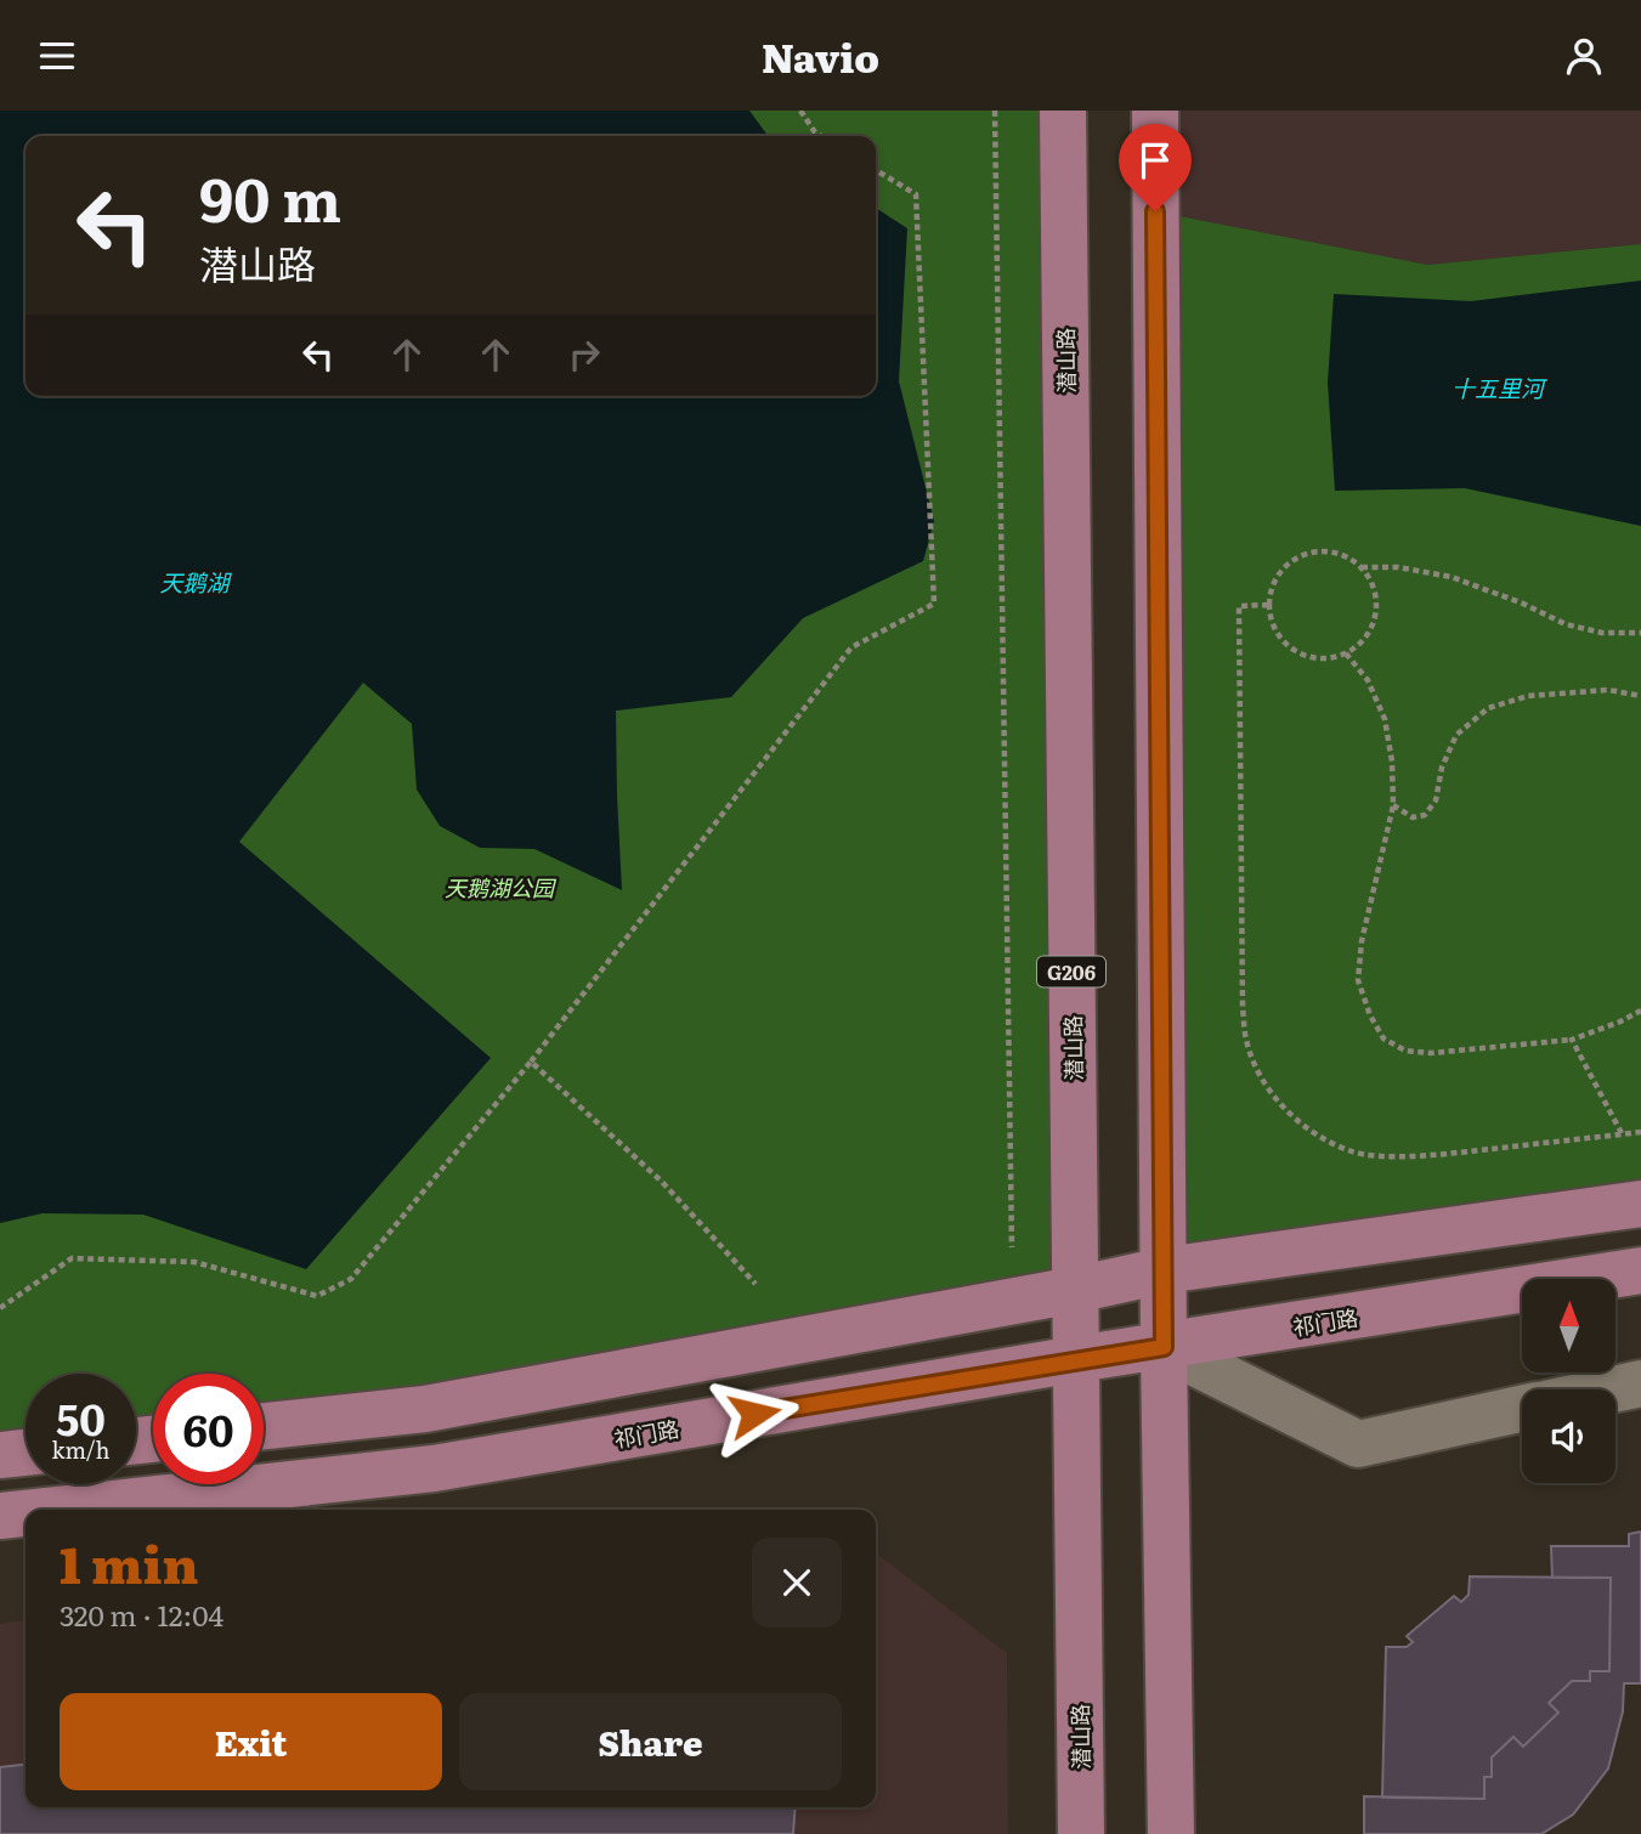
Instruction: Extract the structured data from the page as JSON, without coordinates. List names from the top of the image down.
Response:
{
  "streets": {
    "main road": ["潜山路", "G206", "祁门路"]
  },
  "crossings": [
    ["潜山路", "祁门路"]
  ],
  "water": ["十五里河", "天鹅湖"],
  "parks": ["天鹅湖公园"],
  "north": "top",
  "page": {
    "header": "Navio",
    "turn": ["90 m", "潜山路"],
    "speed": "50 km/h",
    "limit": "60",
    "heading": ["1 min", "320 m · 12:04"],
    "buttons": ["Exit", "Share"]
  }
}
